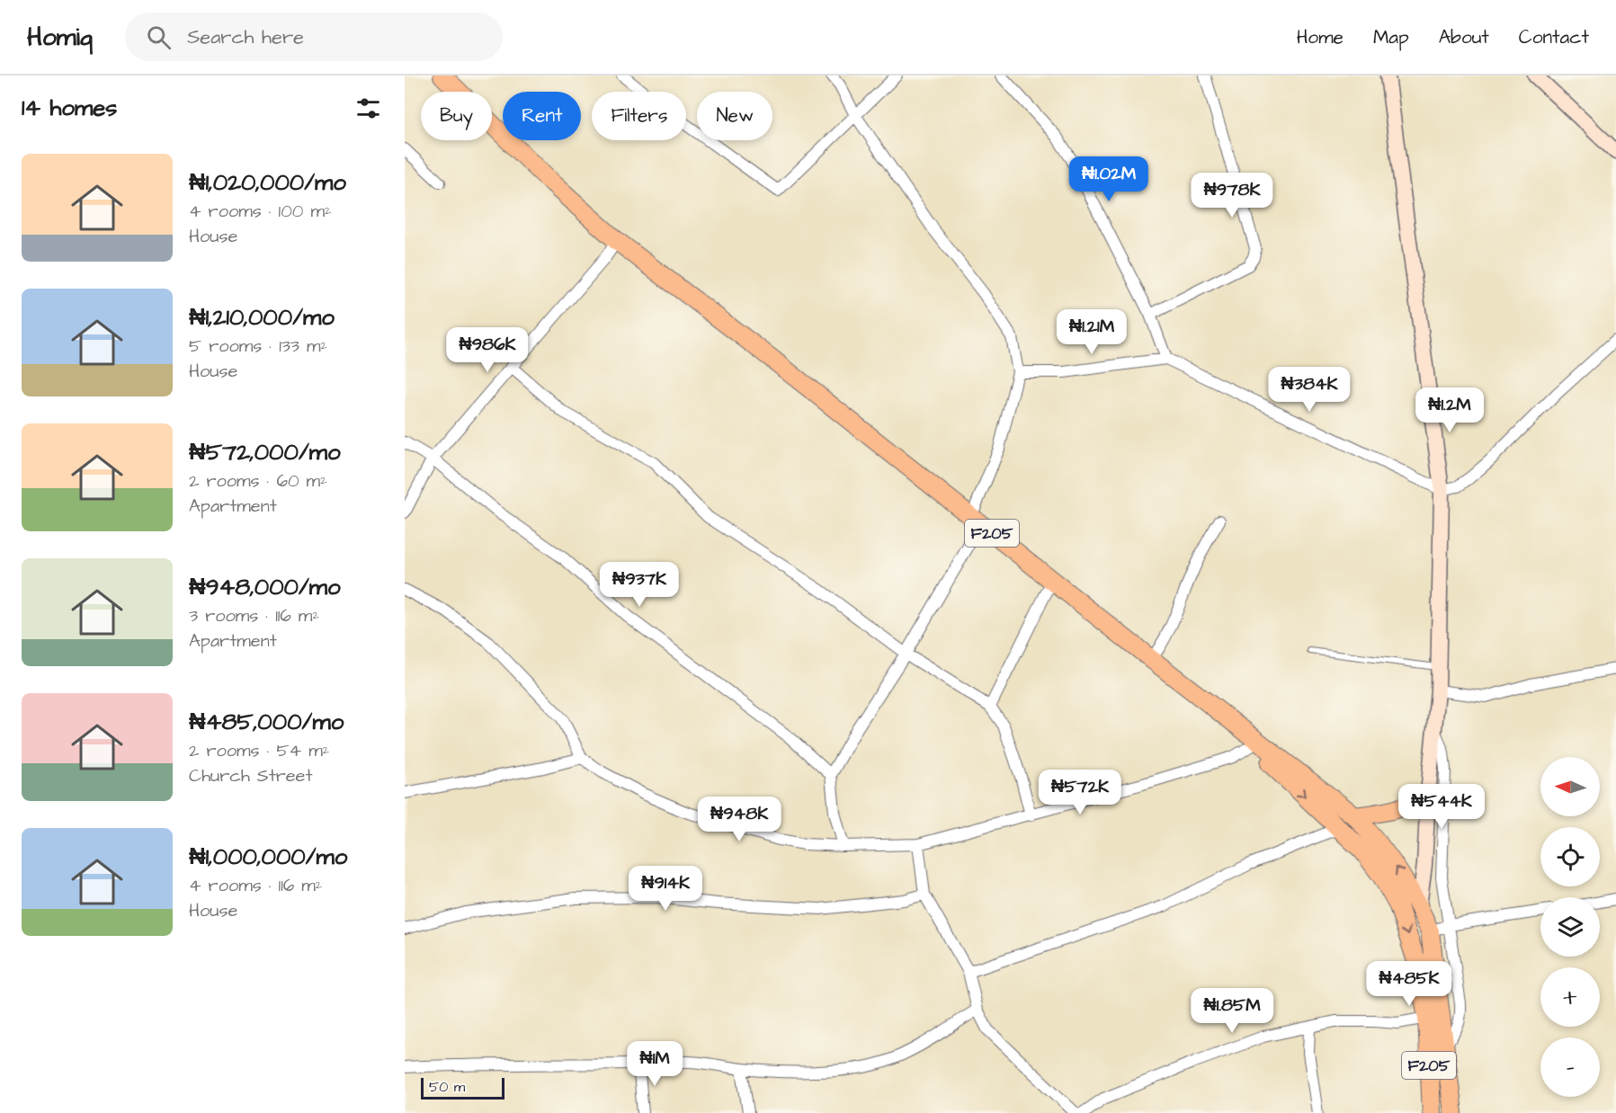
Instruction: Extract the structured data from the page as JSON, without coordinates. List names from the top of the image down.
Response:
{
  "streets": {
    "main road": ["F205"]
  },
  "scale_bar": "50 m",
  "north": "left",
  "page": {
    "header": "Homiq",
    "search": "Search here",
    "nav": [
      "Home",
      "Map",
      "About",
      "Contact"
    ],
    "heading": "14 homes",
    "chip": [
      "Buy",
      "Rent",
      "Filters",
      "New"
    ],
    "list": [
      {
        "name": "₦1,020,000/mo",
        "note": "4 rooms · 100 m² · House"
      },
      {
        "name": "₦1,210,000/mo",
        "note": "5 rooms · 133 m² · House"
      },
      {
        "name": "₦572,000/mo",
        "note": "2 rooms · 60 m² · Apartment"
      },
      {
        "name": "₦948,000/mo",
        "note": "3 rooms · 116 m² · Apartment"
      },
      {
        "name": "₦485,000/mo",
        "note": "2 rooms · 54 m² · Church Street"
      },
      {
        "name": "₦1,000,000/mo",
        "note": "4 rooms · 116 m² · House"
      }
    ],
    "price": [
      "₦1.02M",
      "₦978K",
      "₦1.21M",
      "₦986K",
      "₦384K",
      "₦1.2M",
      "₦937K",
      "₦572K",
      "₦544K",
      "₦948K",
      "₦914K",
      "₦485K",
      "₦1.85M",
      "₦1M"
    ],
    "map_buttons": ["+", "−"],
    "scale": "50 m"
  }
}
